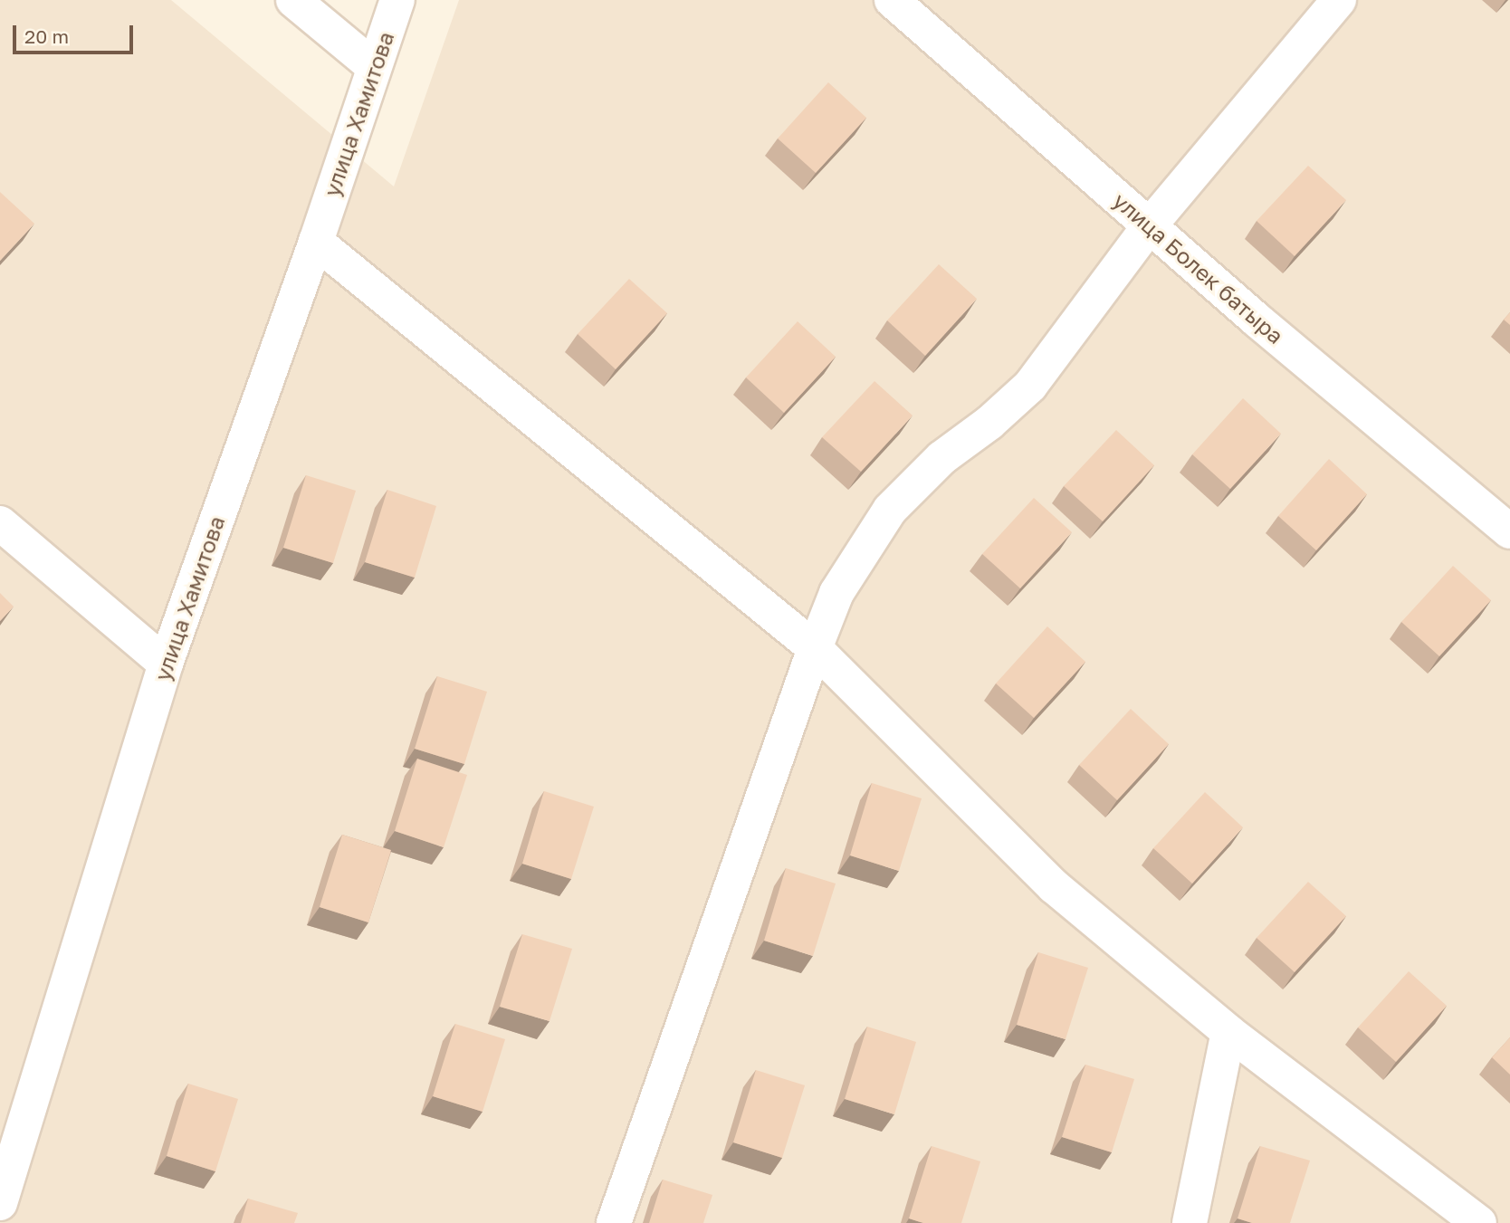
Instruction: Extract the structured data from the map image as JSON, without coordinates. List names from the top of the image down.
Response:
{
  "streets": {
    "street": ["улица Хамитова", "улица Болек батыра"]
  },
  "scale_bar": "20 m"
}
